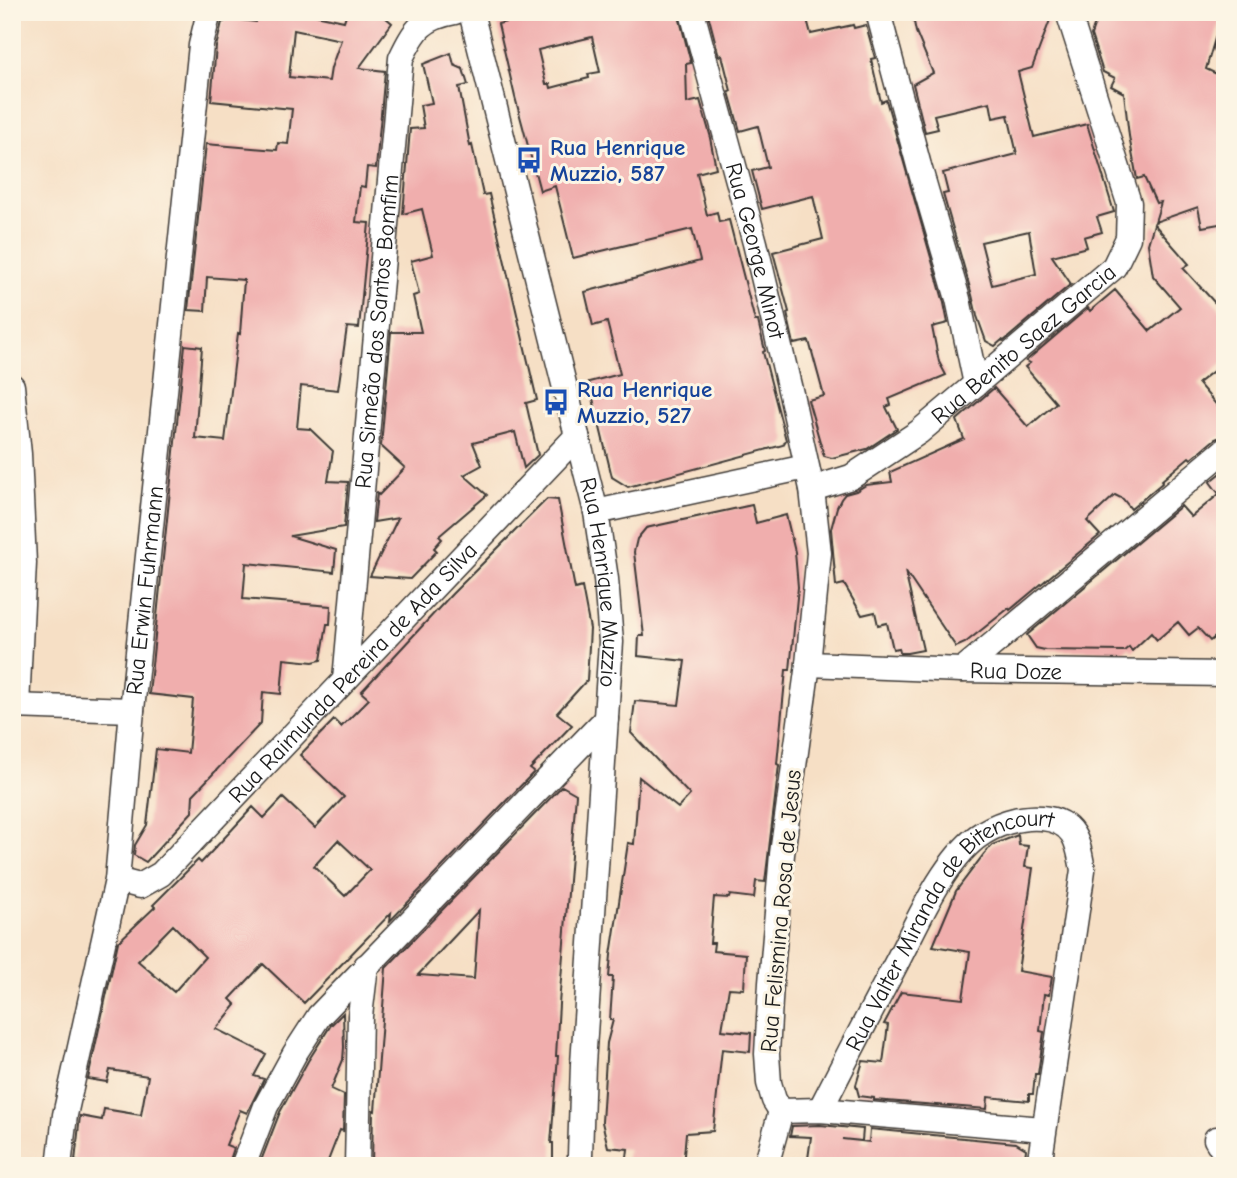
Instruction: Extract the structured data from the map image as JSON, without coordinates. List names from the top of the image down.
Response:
{
  "streets": {
    "street": [
      "Rua George Minot",
      "Rua Simeão dos Santos Bomfim",
      "Rua Benito Saez Garcia",
      "Rua Henrique Muzzio",
      "Rua Erwin Fuhrmann",
      "Rua Doze",
      "Rua Raimunda Pereira de Ada Silva",
      "Rua Felismina Rosa de Jesus",
      "Rua Valter Miranda de Bitencourt"
    ]
  },
  "crossings": [
    ["Rua George Minot", "Rua Benito Saez Garcia"],
    ["Rua George Minot", "Rua Felismina Rosa de Jesus"],
    ["Rua Simeão dos Santos Bomfim", "Rua Raimunda Pereira de Ada Silva"],
    ["Rua Benito Saez Garcia", "Rua Henrique Muzzio"],
    ["Rua Benito Saez Garcia", "Rua Felismina Rosa de Jesus"],
    ["Rua Henrique Muzzio", "Rua Raimunda Pereira de Ada Silva"],
    ["Rua Erwin Fuhrmann", "Rua Raimunda Pereira de Ada Silva"],
    ["Rua Doze", "Rua Felismina Rosa de Jesus"]
  ],
  "places": {
    "bus stop": ["Rua Henrique Muzzio, 587", "Rua Henrique Muzzio, 527"]
  }
}
